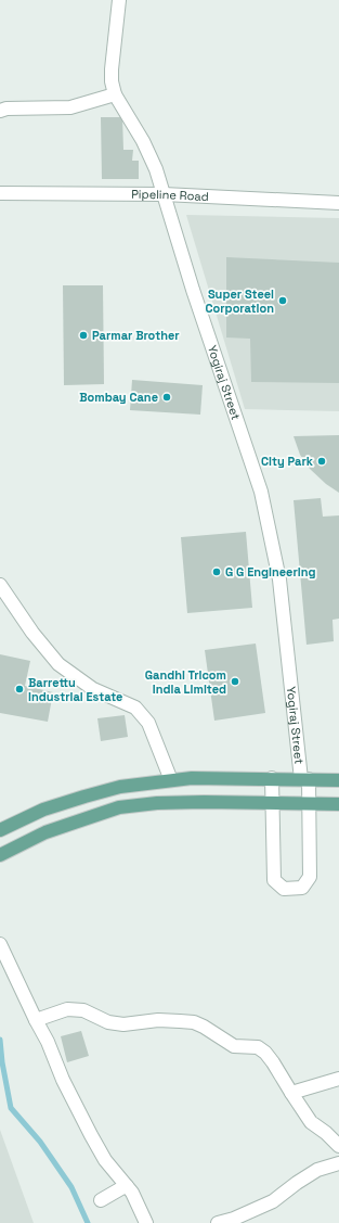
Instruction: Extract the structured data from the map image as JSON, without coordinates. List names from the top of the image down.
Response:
{
  "streets": {
    "street": ["Pipeline Road", "Yogiraj Street"]
  },
  "crossings": [
    ["Pipeline Road", "Yogiraj Street"]
  ],
  "places": [
    "Super Steel Corporation",
    "Parmar Brother",
    "Bombay Cane",
    "City Park",
    "G G Engineering",
    "Gandhi Tricom India Limited",
    "Barrettu Industrial Estate"
  ]
}
